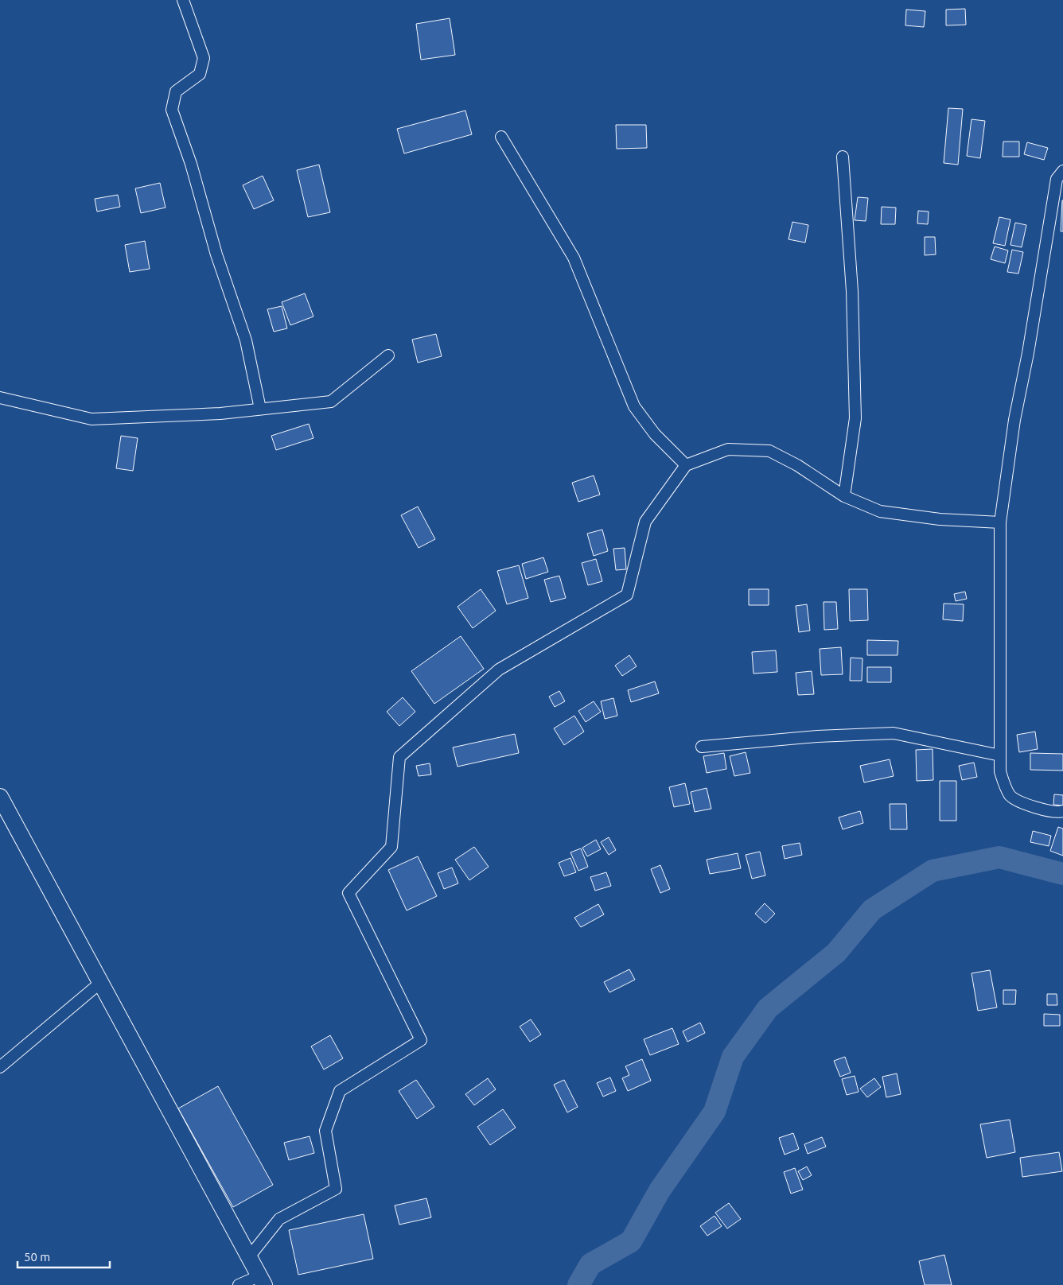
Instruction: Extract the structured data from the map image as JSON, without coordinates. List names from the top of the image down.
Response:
{
  "scale_bar": "50 m"
}
